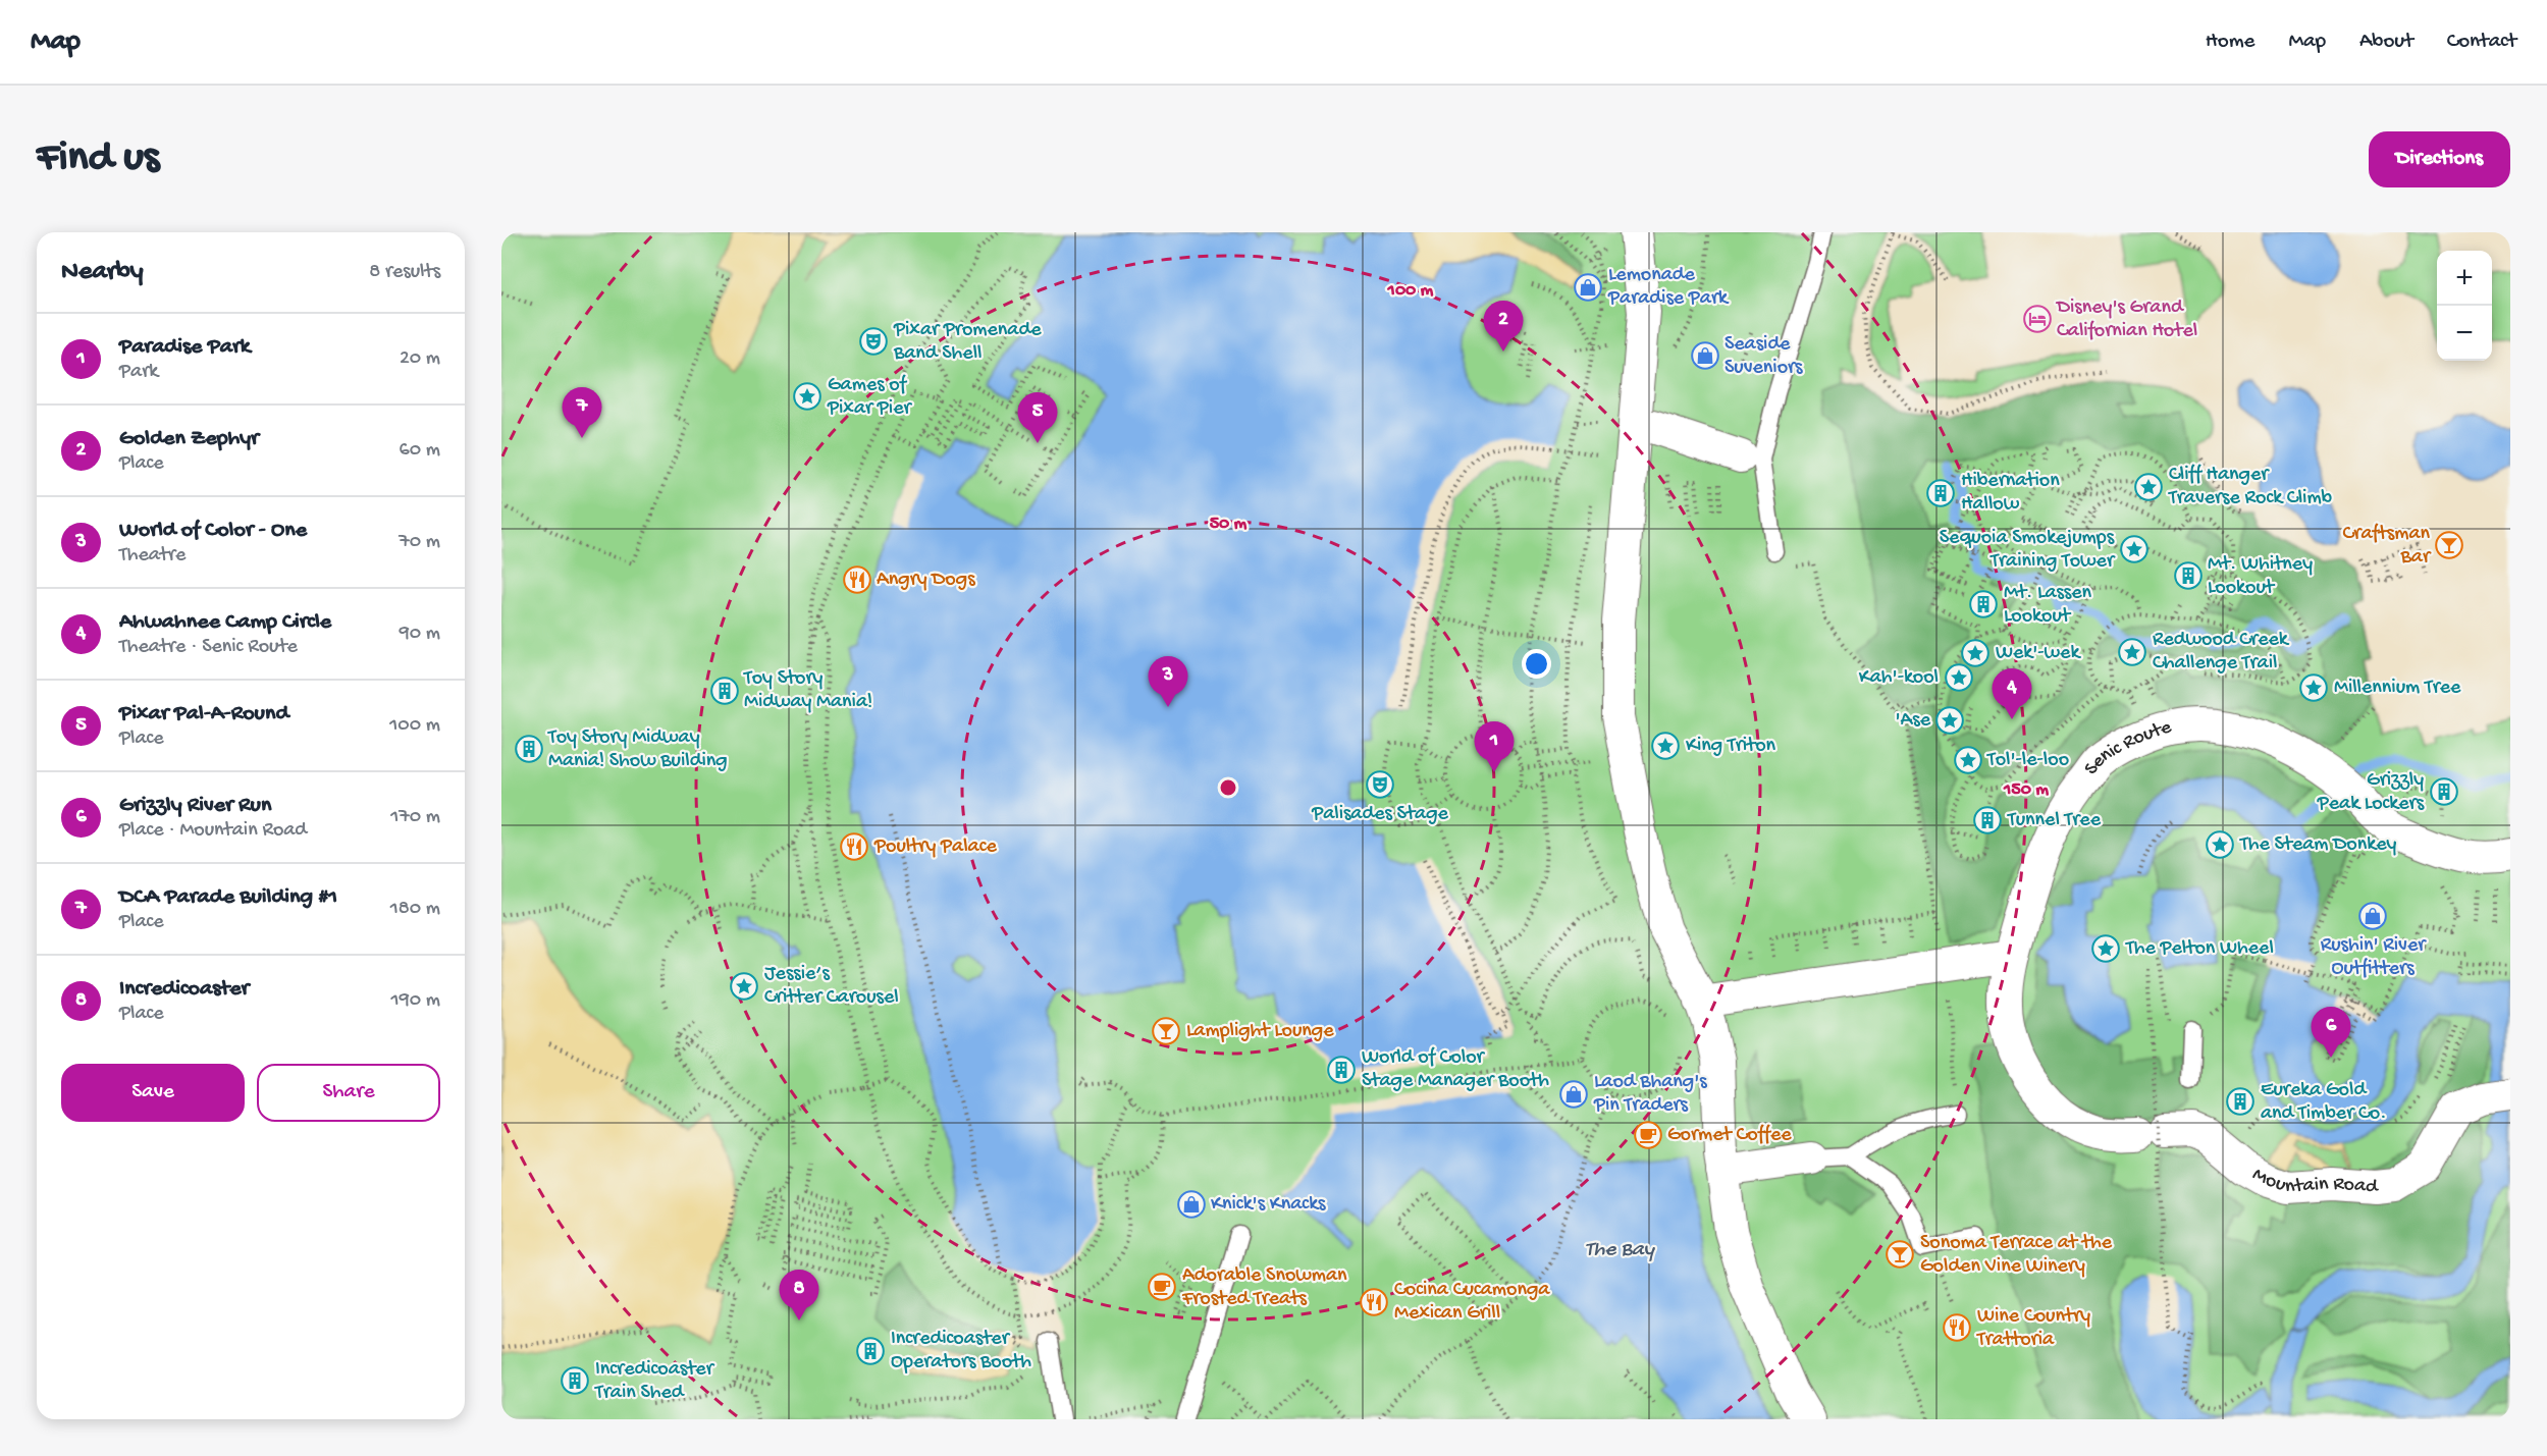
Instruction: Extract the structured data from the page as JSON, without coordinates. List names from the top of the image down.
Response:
{
  "streets": {
    "street": ["Senic Route", "Mountain Road"]
  },
  "crossings": [
    ["Senic Route", "Mountain Road"]
  ],
  "water": ["The Bay"],
  "places": {
    "shop": [
      "Lemonade Paradise Park",
      "Seaside Suveniors",
      "Rushin' River Outfitters",
      "Laod Bhang's Pin Traders",
      "Knick's Knacks"
    ],
    "hotel": ["Disney's Grand Californian Hotel"],
    "theatre": ["Pixar Promenade Band Shell", "Palisades Stage"],
    "place": [
      "Games of Pixar Pier",
      "Cliff Hanger Traverse Rock Climb",
      "Sequoia Smokejumps Training Tower",
      "Redwood Creek Challenge Trail",
      "Wek'-wek",
      "Kah'-kool",
      "Millennium Tree",
      "'Ase",
      "King Triton",
      "Tol'-le-loo",
      "The Steam Donkey",
      "The Pelton Wheel",
      "Jessie’s Critter Carousel"
    ],
    "building": [
      "Hibernation Hallow",
      "Mt. Whitney Lookout",
      "Mt. Lassen Lookout",
      "Toy Story Midway Mania!",
      "Toy Story Midway Mania! Show Building",
      "Grizzly Peak Lockers",
      "Tunnel Tree",
      "World of Color Stage Manager Booth",
      "Eureka Gold and Timber Co.",
      "Incredicoaster Operators Booth",
      "Incredicoaster Train Shed"
    ],
    "bar": ["Craftsman Bar", "Lamplight Lounge", "Sonoma Terrace at the Golden Vine Winery"],
    "restaurant": [
      "Angry Dogs",
      "Poultry Palace",
      "Cocina Cucamonga Mexican Grill",
      "Wine Country Trattoria"
    ],
    "cafe": ["Gormet Coffee", "Adorable Snowman Frosted Treats"]
  },
  "page": {
    "header": "Map",
    "nav": [
      "Home",
      "Map",
      "About",
      "Contact"
    ],
    "buttons": [
      "Directions",
      ["Save", "Share"]
    ],
    "title": "Find us",
    "heading": ["Nearby", "8 results"],
    "map_buttons": ["+", "−"],
    "pins": [
      "2",
      "7",
      "5",
      "3",
      "4",
      "1",
      "6",
      "8"
    ],
    "list": [
      {
        "mark": "1",
        "name": "Paradise Park",
        "note": "Park",
        "value": "20 m"
      },
      {
        "mark": "2",
        "name": "Golden Zephyr",
        "note": "Place",
        "value": "60 m"
      },
      {
        "mark": "3",
        "name": "World of Color - One",
        "note": "Theatre",
        "value": "70 m"
      },
      {
        "mark": "4",
        "name": "Ahwahnee Camp Circle",
        "note": "Theatre · Senic Route",
        "value": "90 m"
      },
      {
        "mark": "5",
        "name": "Pixar Pal-A-Round",
        "note": "Place",
        "value": "100 m"
      },
      {
        "mark": "6",
        "name": "Grizzly River Run",
        "note": "Place · Mountain Road",
        "value": "170 m"
      },
      {
        "mark": "7",
        "name": "DCA Parade Building #1",
        "note": "Place",
        "value": "180 m"
      },
      {
        "mark": "8",
        "name": "Incredicoaster",
        "note": "Place",
        "value": "190 m"
      }
    ]
  },
  "rings": ["100 m", "50 m", "150 m"]
}
